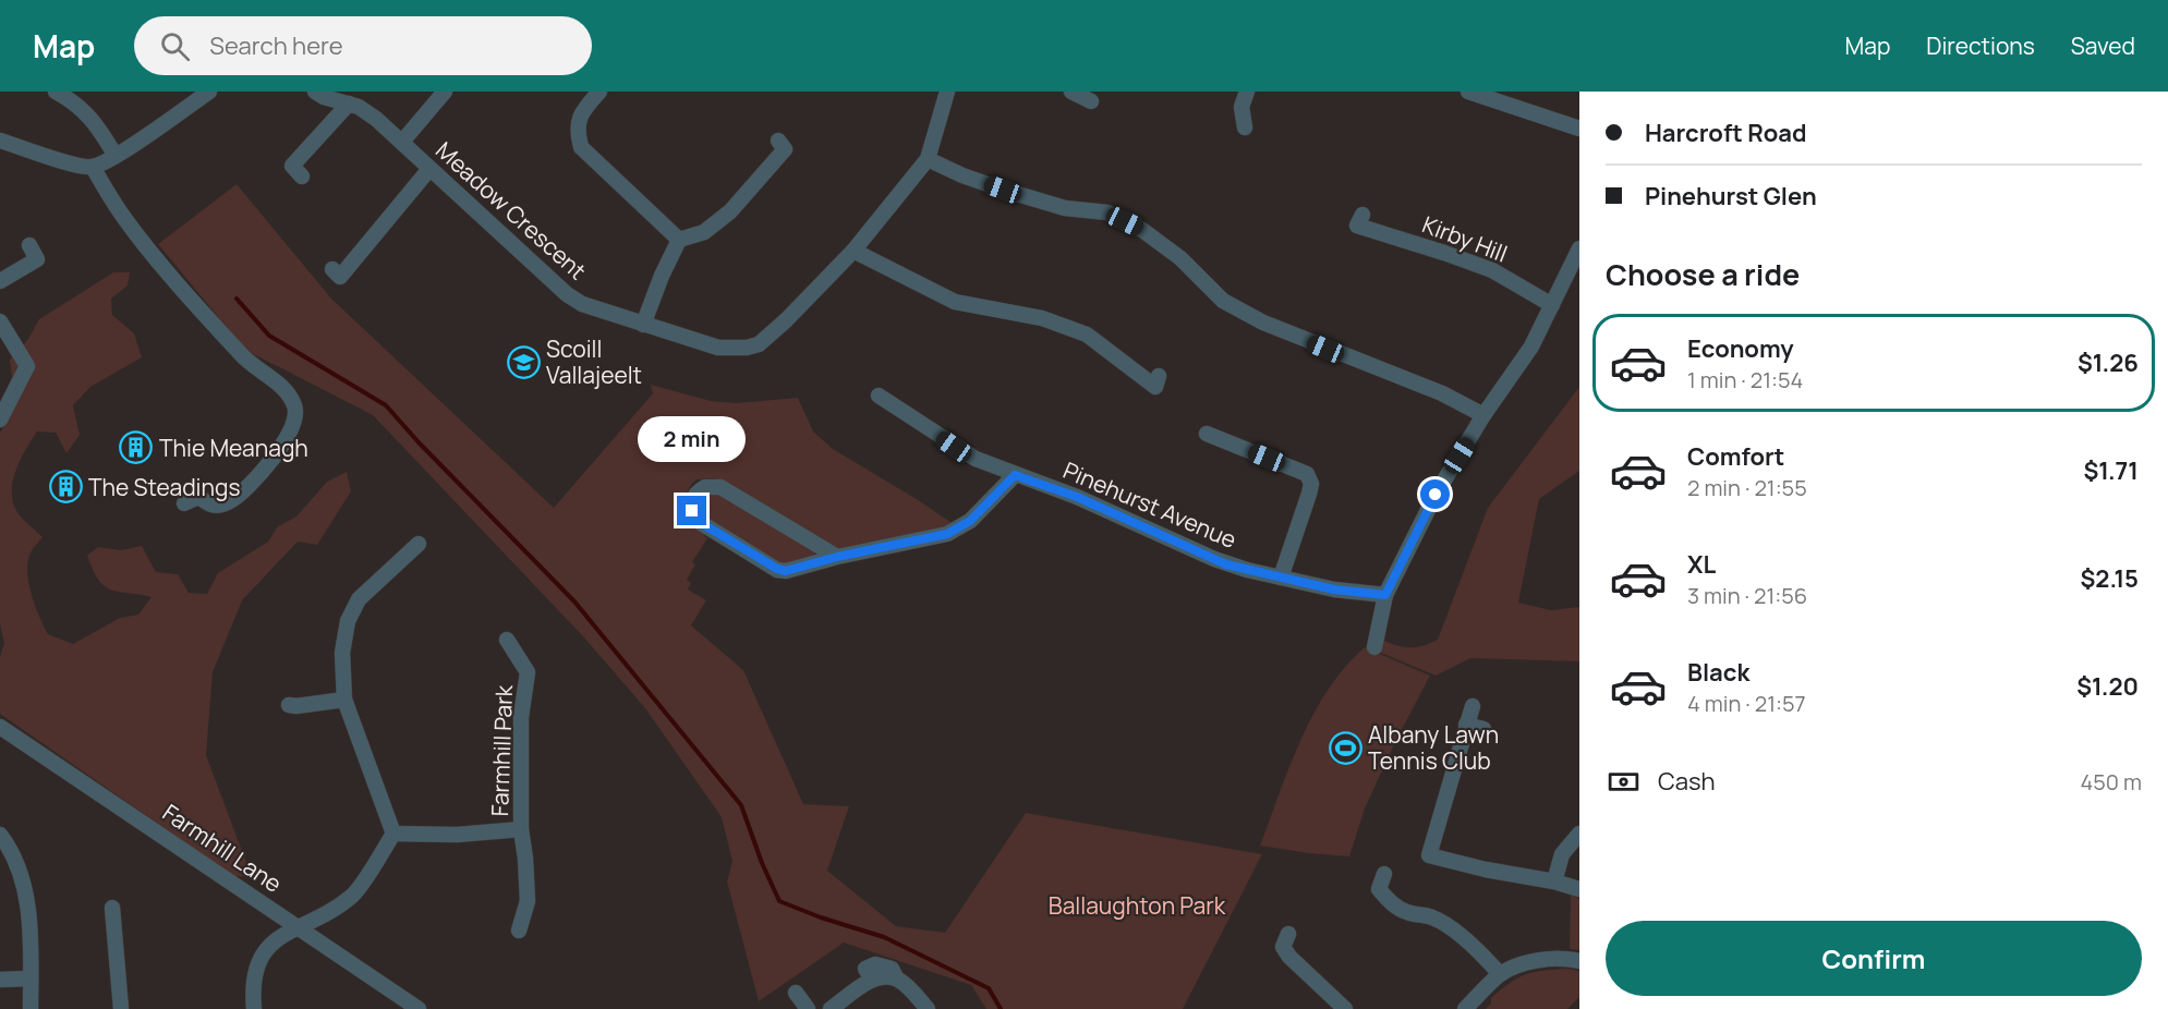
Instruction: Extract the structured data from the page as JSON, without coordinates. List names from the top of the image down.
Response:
{
  "streets": {
    "street": [
      "Meadow Crescent",
      "Kirby Hill",
      "Pinehurst Avenue",
      "Farmhill Park",
      "Farmhill Lane"
    ]
  },
  "parks": ["Ballaughton Park"],
  "places": {
    "school or university": ["Scoill Vallajeelt"],
    "building": ["Thie Meanagh", "The Steadings"],
    "sports": ["Albany Lawn Tennis Club"]
  },
  "page": {
    "header": "Map",
    "search": "Search here",
    "nav": ["Map", "Directions", "Saved"],
    "banner": ["Harcroft Road", "Pinehurst Glen"],
    "heading": "Choose a ride",
    "list": [
      {
        "name": "Economy",
        "note": "1 min · 21:54",
        "value": "$1.26"
      },
      {
        "name": "Comfort",
        "note": "2 min · 21:55",
        "value": "$1.71"
      },
      {
        "name": "XL",
        "note": "3 min · 21:56",
        "value": "$2.15"
      },
      {
        "name": "Black",
        "note": "4 min · 21:57",
        "value": "$1.20"
      }
    ],
    "bubble": "2 min",
    "pay": ["Cash", "450 m"],
    "buttons": "Confirm"
  }
}
